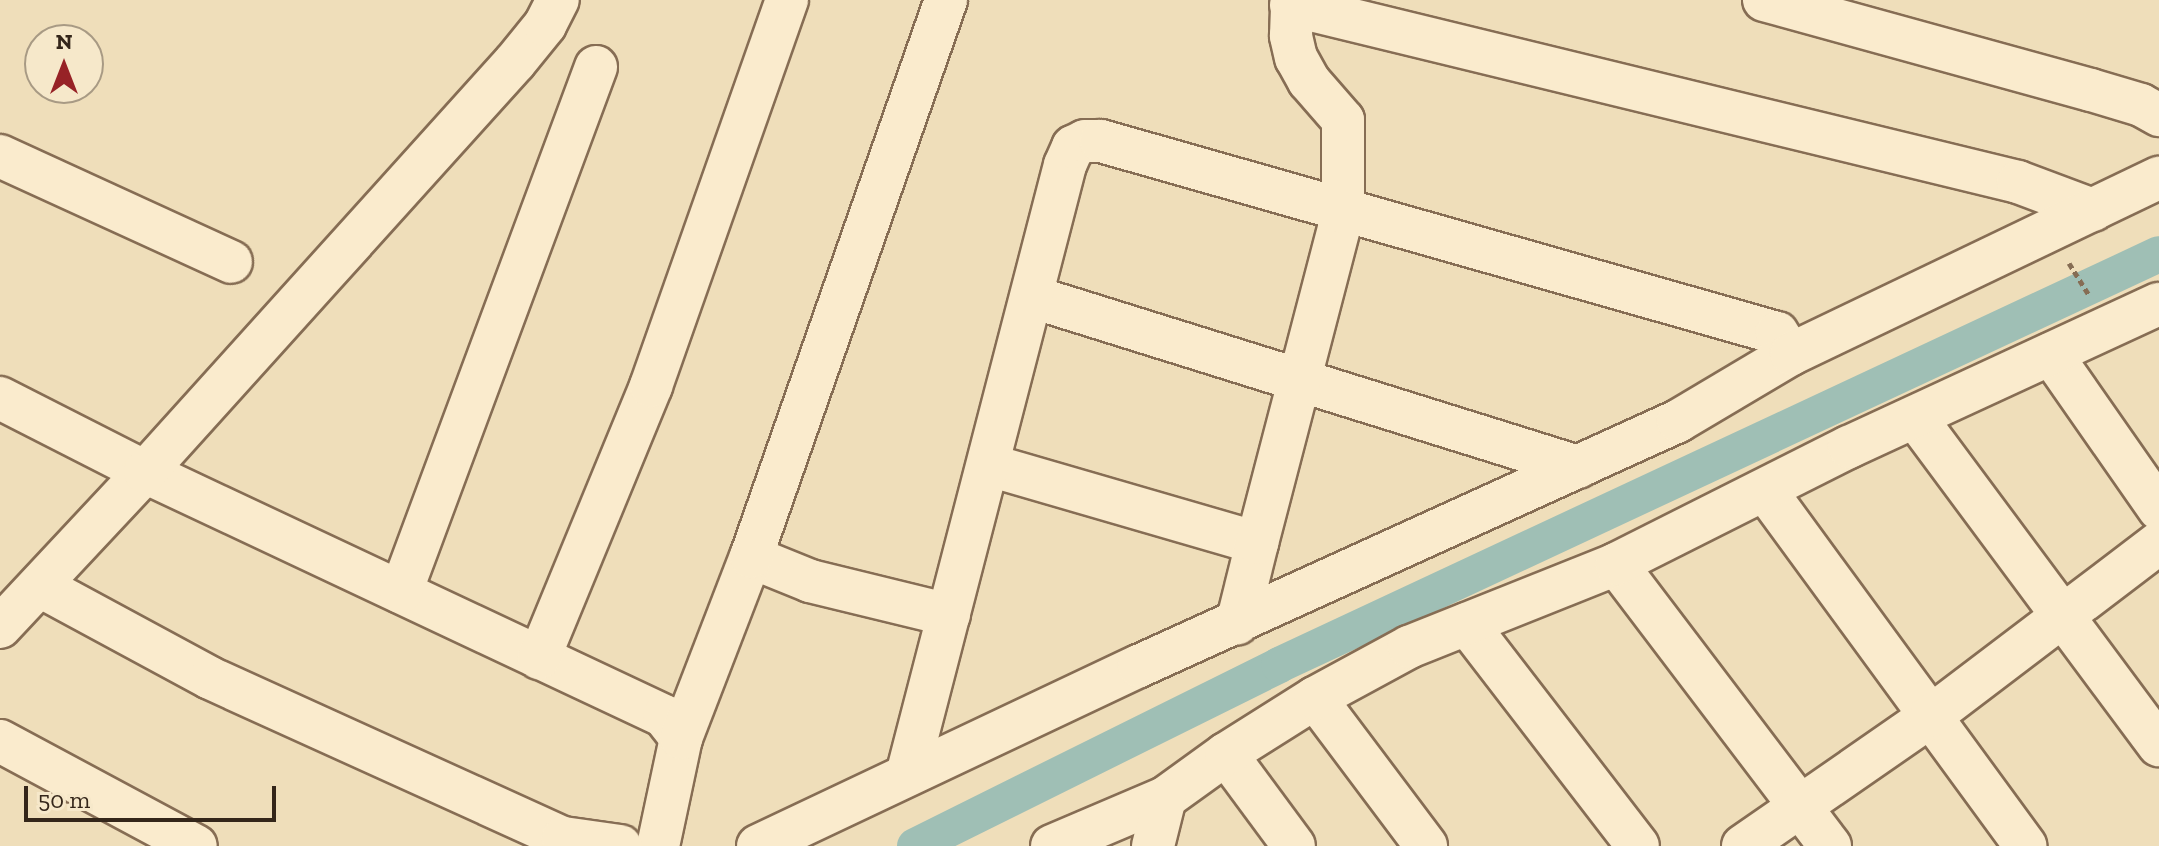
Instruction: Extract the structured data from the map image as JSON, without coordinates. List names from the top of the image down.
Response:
{
  "scale_bar": "50 m",
  "north": "top"
}
